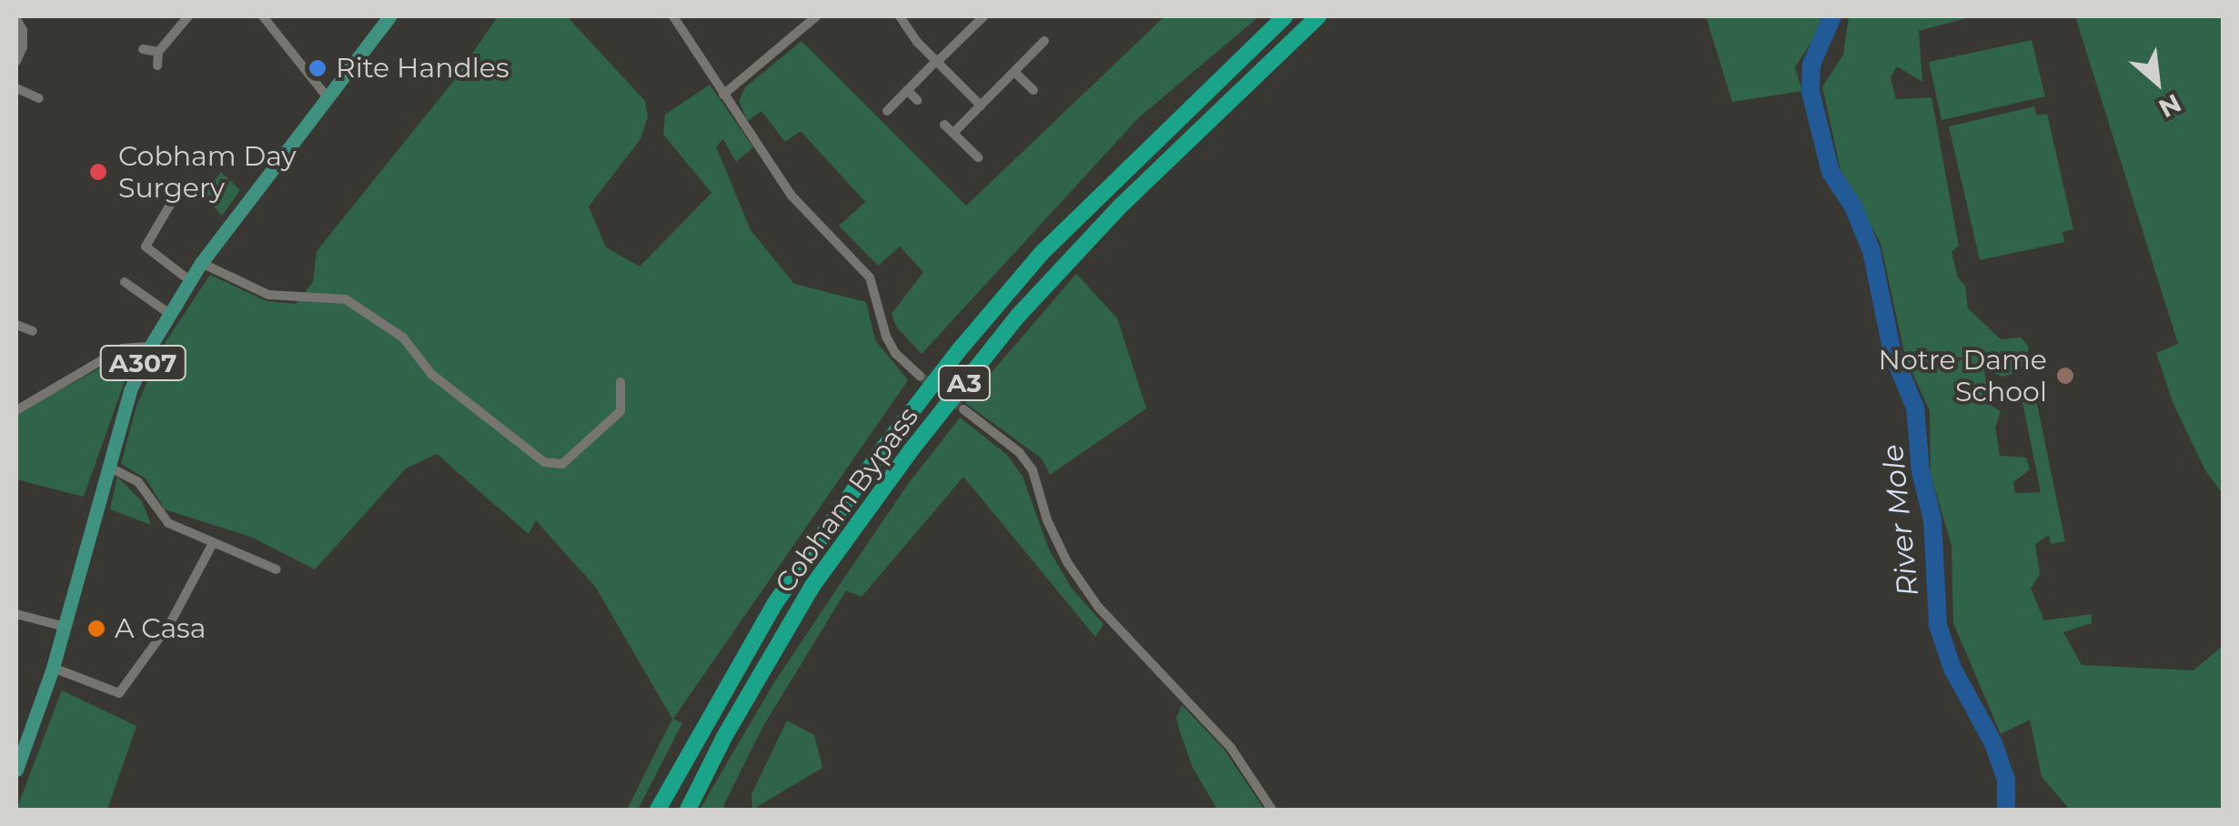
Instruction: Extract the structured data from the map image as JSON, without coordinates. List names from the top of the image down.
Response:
{
  "streets": {
    "highway": ["A3", "Cobham Bypass"],
    "main road": ["A307"]
  },
  "water": ["River Mole"],
  "places": [
    "Rite Handles",
    "Cobham Day Surgery",
    "Notre Dame School",
    "A Casa"
  ],
  "north": "bottom right"
}
